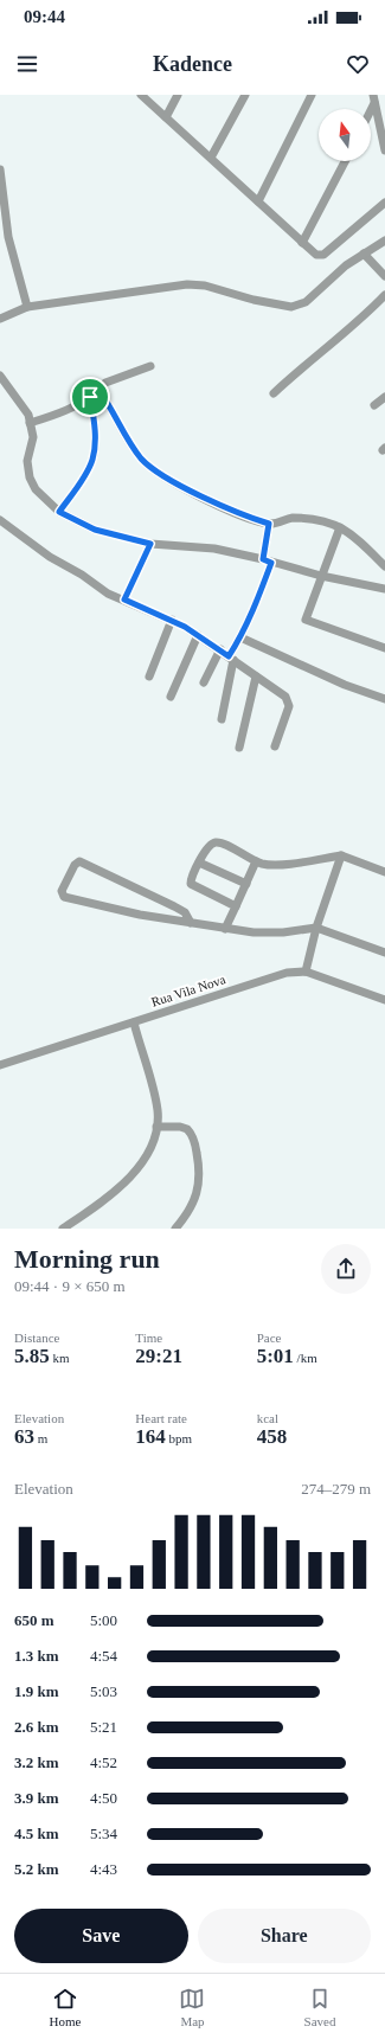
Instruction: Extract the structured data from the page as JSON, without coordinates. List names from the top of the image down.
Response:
{
  "streets": {
    "street": ["Rua Vila Nova"]
  },
  "north": "top",
  "page": {
    "status": "09:44",
    "header": "Kadence",
    "heading": ["Morning run", "09:44 · 9 × 650 m"],
    "stats": [
      ["Distance", "5.85 km"],
      ["Time", "29:21"],
      ["Pace", "5:01 /km"],
      ["Elevation", "63 m"],
      ["Heart rate", "164 bpm"],
      ["kcal", "458"]
    ],
    "chart": ["Elevation", "274–279 m"],
    "list": [
      {
        "name": "650 m",
        "note": "5:00"
      },
      {
        "name": "1.3 km",
        "note": "4:54"
      },
      {
        "name": "1.9 km",
        "note": "5:03"
      },
      {
        "name": "2.6 km",
        "note": "5:21"
      },
      {
        "name": "3.2 km",
        "note": "4:52"
      },
      {
        "name": "3.9 km",
        "note": "4:50"
      },
      {
        "name": "4.5 km",
        "note": "5:34"
      },
      {
        "name": "5.2 km",
        "note": "4:43"
      }
    ],
    "buttons": ["Save", "Share"],
    "tabs": ["Home", "Map", "Saved"]
  }
}
